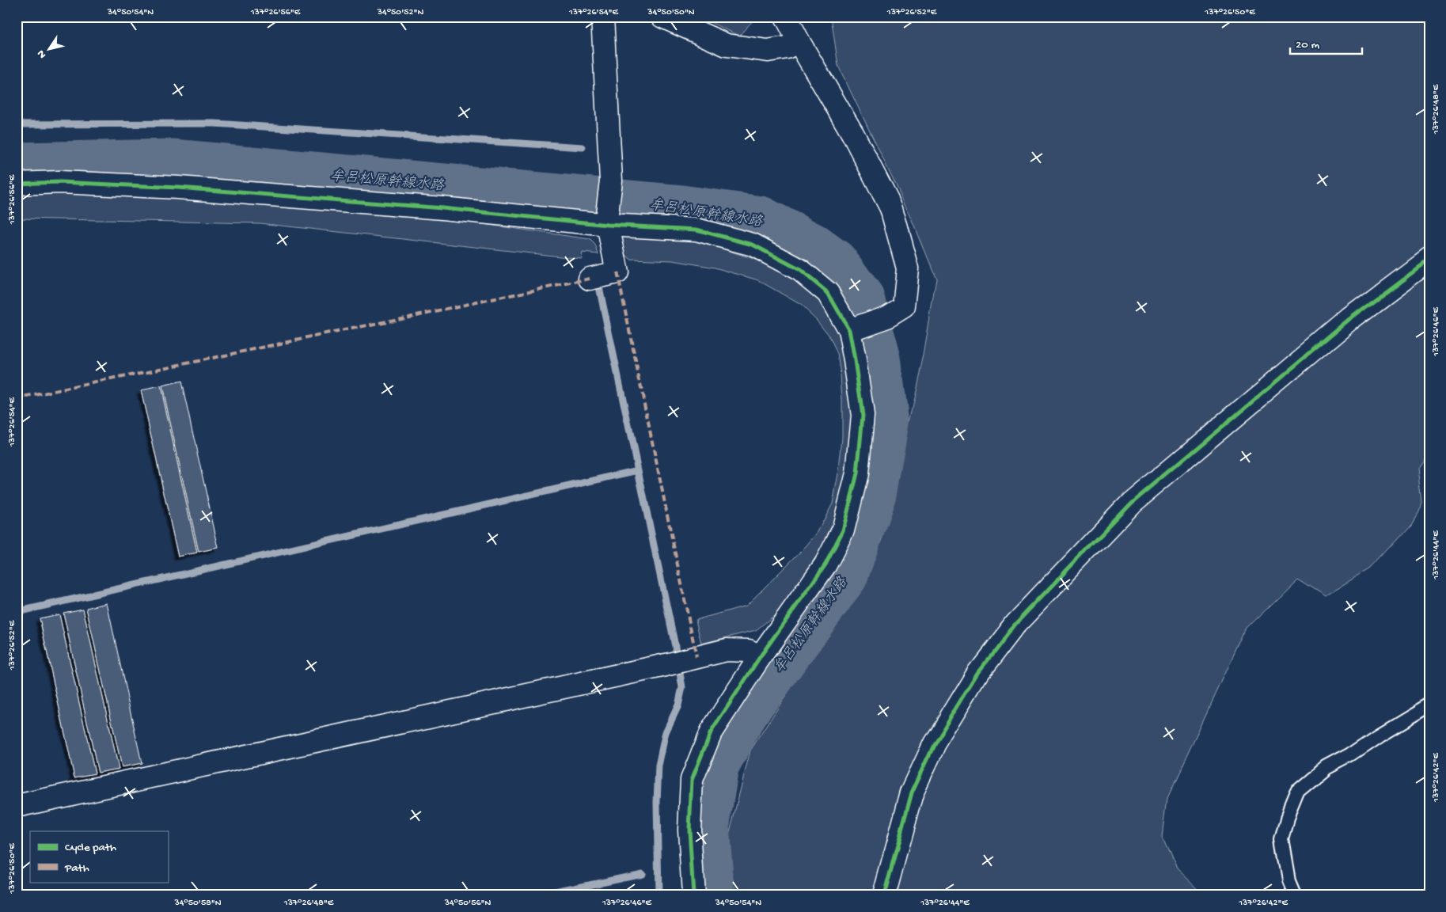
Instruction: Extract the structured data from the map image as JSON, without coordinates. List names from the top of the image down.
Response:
{
  "water": ["牟呂松原幹線水路"],
  "legend": ["Cycle path", "Path"],
  "scale_bar": "20 m",
  "north": "bottom left",
  "coordinates": [
    "34°50'54\"N",
    "137°26'56\"E",
    "34°50'52\"N",
    "137°26'54\"E",
    "34°50'50\"N",
    "137°26'52\"E",
    "137°26'50\"E",
    "137°26'48\"E",
    "137°26'46\"E",
    "137°26'44\"E",
    "137°26'42\"E",
    "34°50'58\"N",
    "34°50'56\"N"
  ]
}
